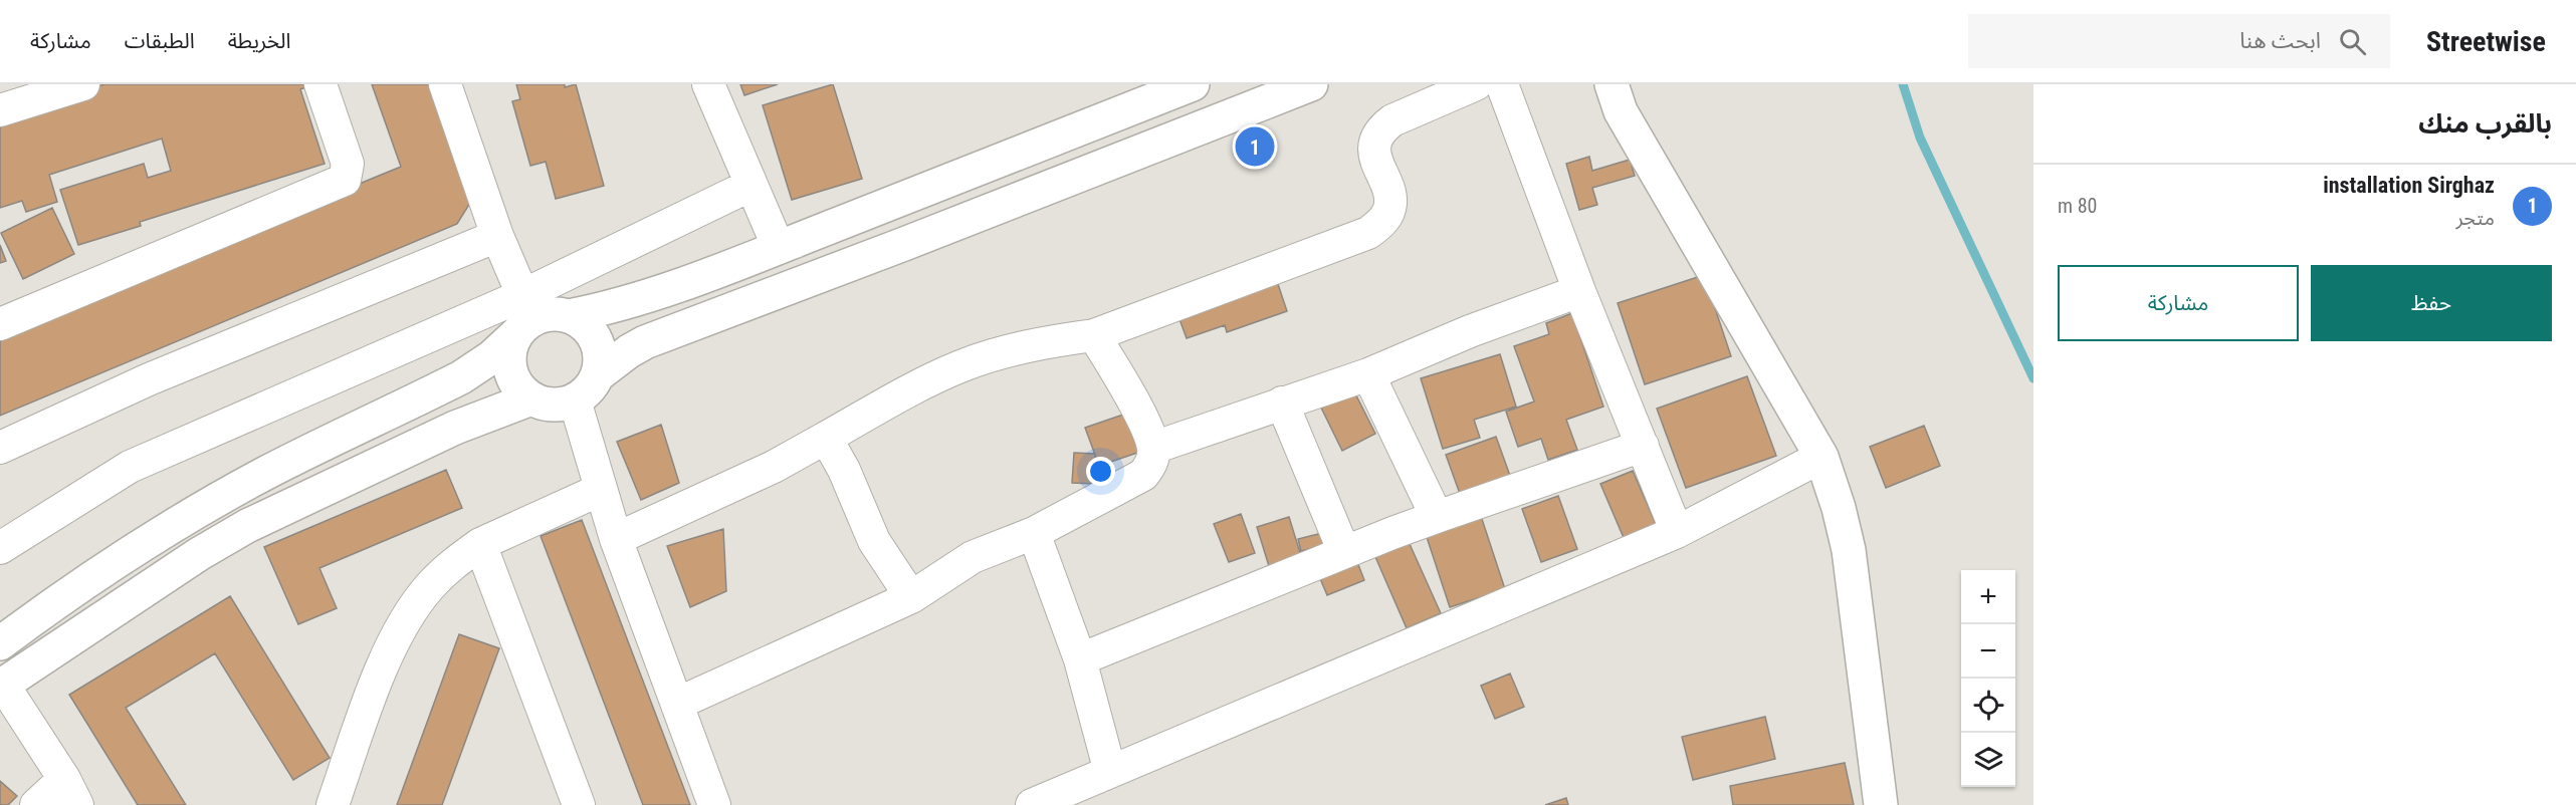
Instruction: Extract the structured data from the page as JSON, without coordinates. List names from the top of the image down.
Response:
{
  "page": {
    "header": "Streetwise",
    "search": "ابحث هنا",
    "nav": ["الخريطة", "الطبقات", "مشاركة"],
    "heading": "بالقرب منك",
    "pins": "1",
    "list": [
      {
        "mark": "1",
        "name": "installation Sirghaz",
        "note": "متجر",
        "value": "80 m"
      }
    ],
    "buttons": ["حفظ", "مشاركة"],
    "map_buttons": ["+", "−"]
  }
}
